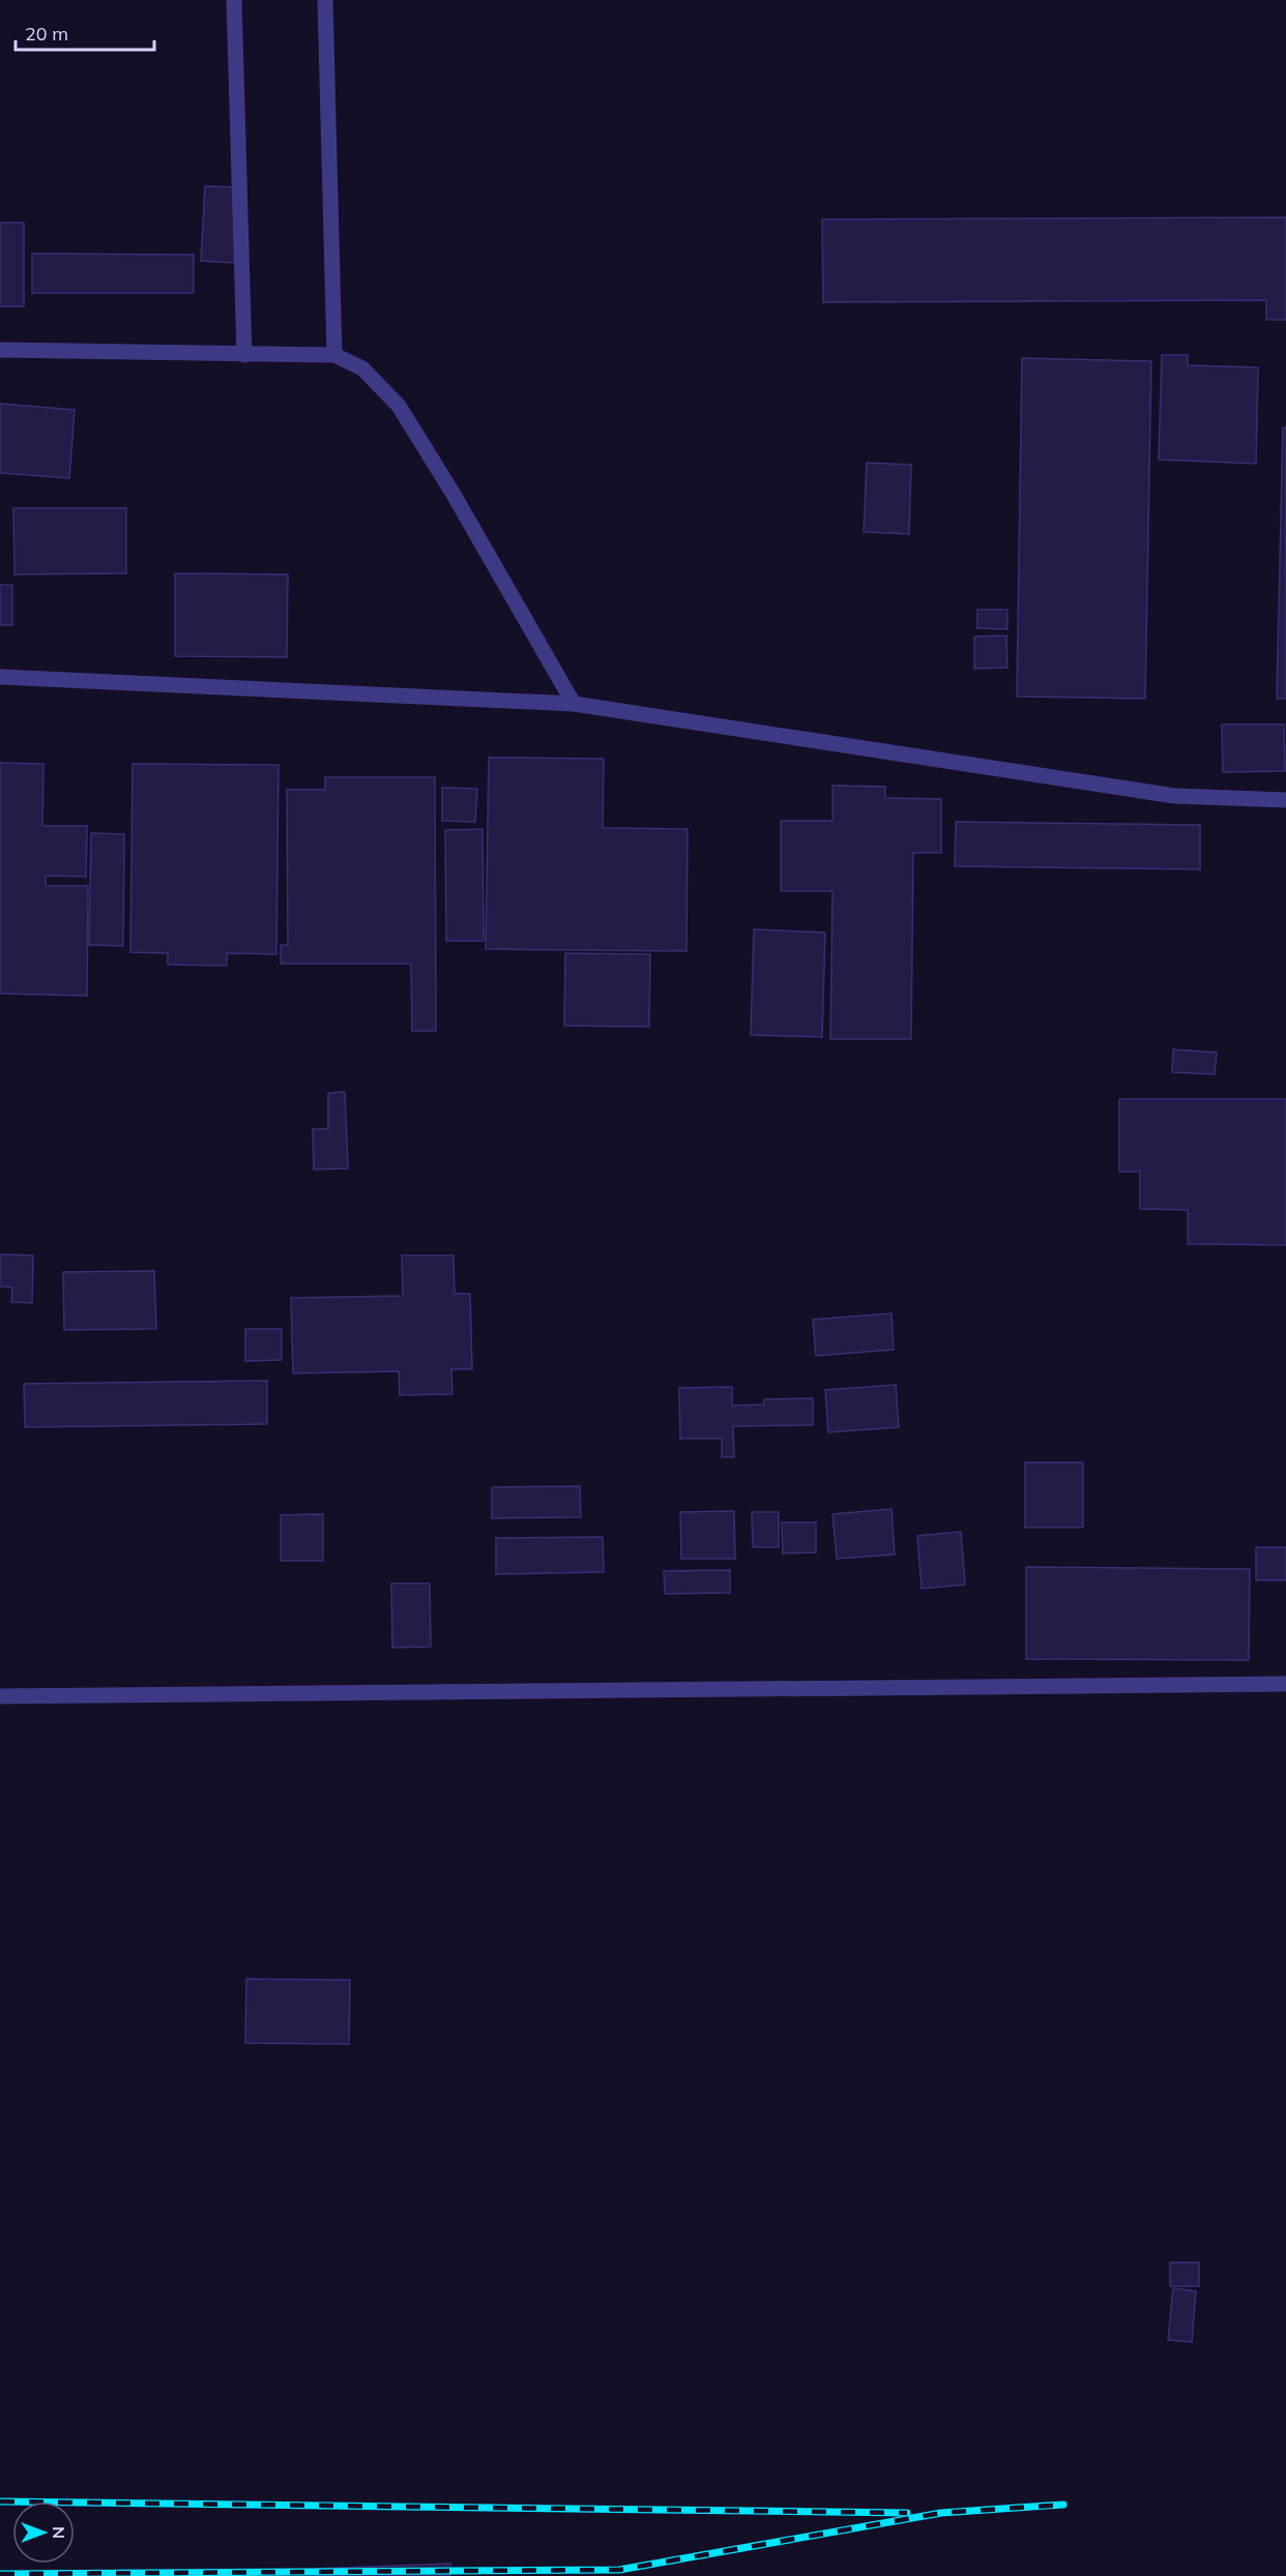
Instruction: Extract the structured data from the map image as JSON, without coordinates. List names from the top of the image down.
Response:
{
  "scale_bar": "20 m",
  "north": "right"
}
